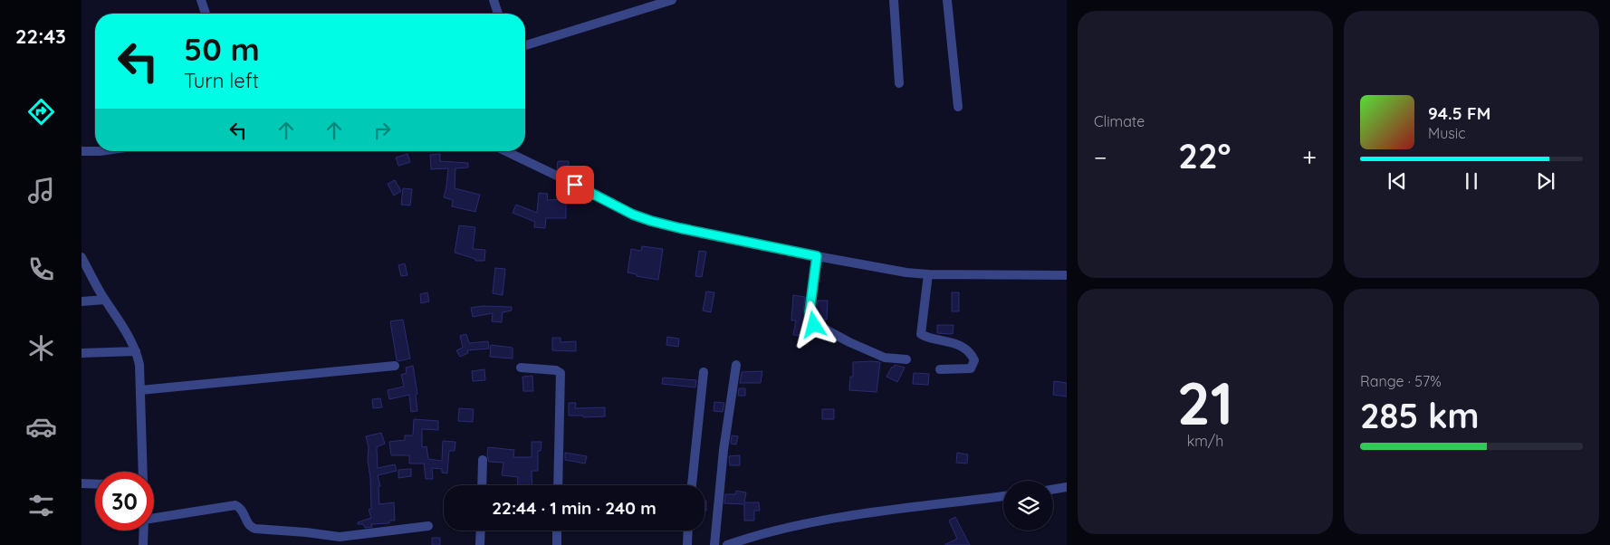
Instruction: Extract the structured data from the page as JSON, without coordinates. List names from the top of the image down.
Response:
{
  "page": {
    "tabs": "22:43",
    "tile": [
      "Climate",
      ["21", "km/h"],
      ["Range · 57%", "285 km"]
    ],
    "turn": ["50 m", "Turn left"],
    "song": ["94.5 FM", "Music"],
    "heat": ["−", "22°", "+"],
    "limit": "30",
    "trip": "22:44 · 1 min · 240 m"
  }
}
